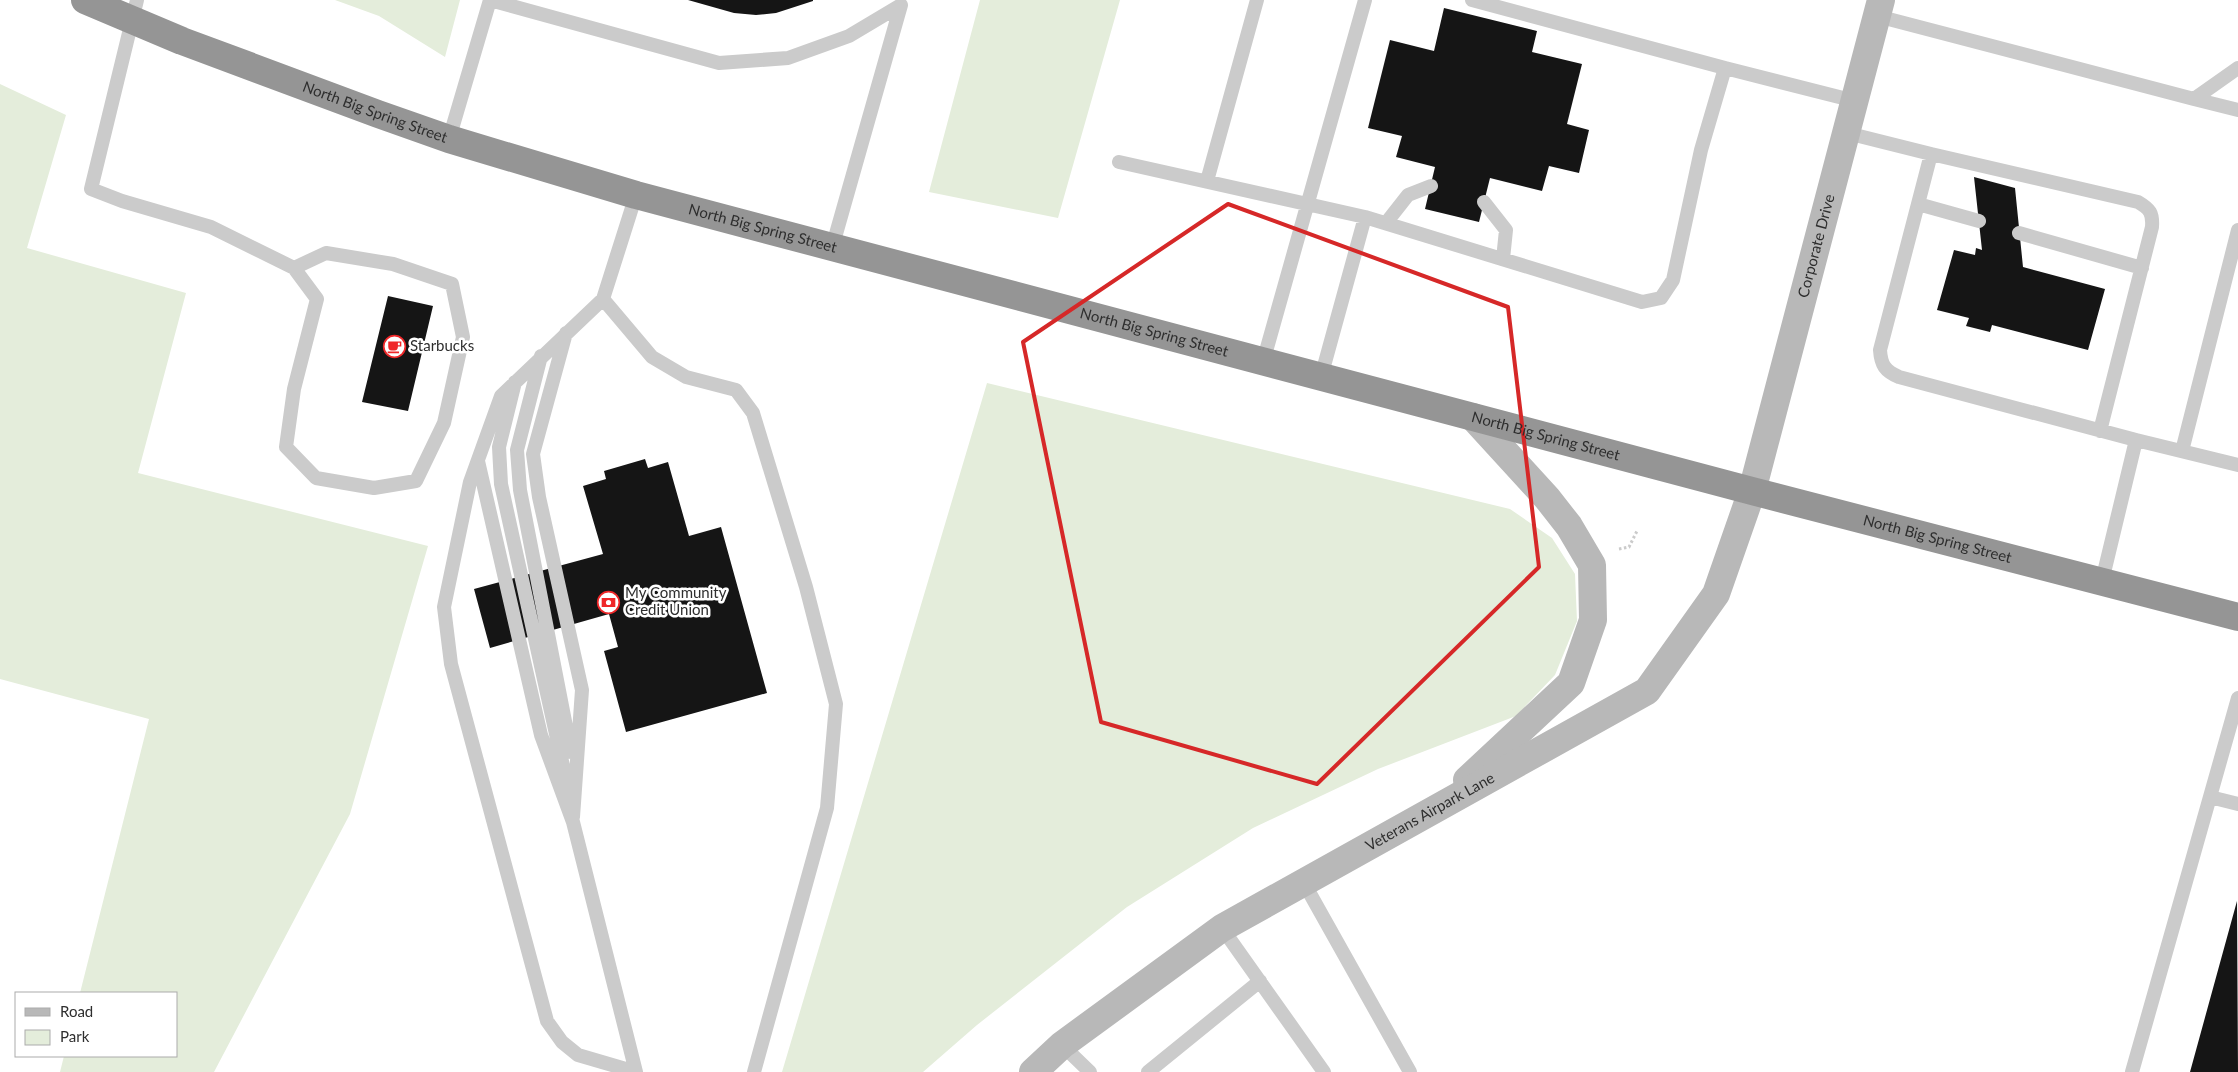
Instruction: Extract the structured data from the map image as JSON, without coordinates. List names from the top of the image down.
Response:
{
  "streets": {
    "highway": ["North Big Spring Street"],
    "street": ["Corporate Drive", "Veterans Airpark Lane"]
  },
  "crossings": [
    ["North Big Spring Street", "Corporate Drive"],
    ["North Big Spring Street", "Veterans Airpark Lane"],
    ["Corporate Drive", "Veterans Airpark Lane"]
  ],
  "places": {
    "cafe": ["Starbucks"],
    "bank": ["My Community Credit Union"]
  },
  "legend": ["Road", "Park"]
}
